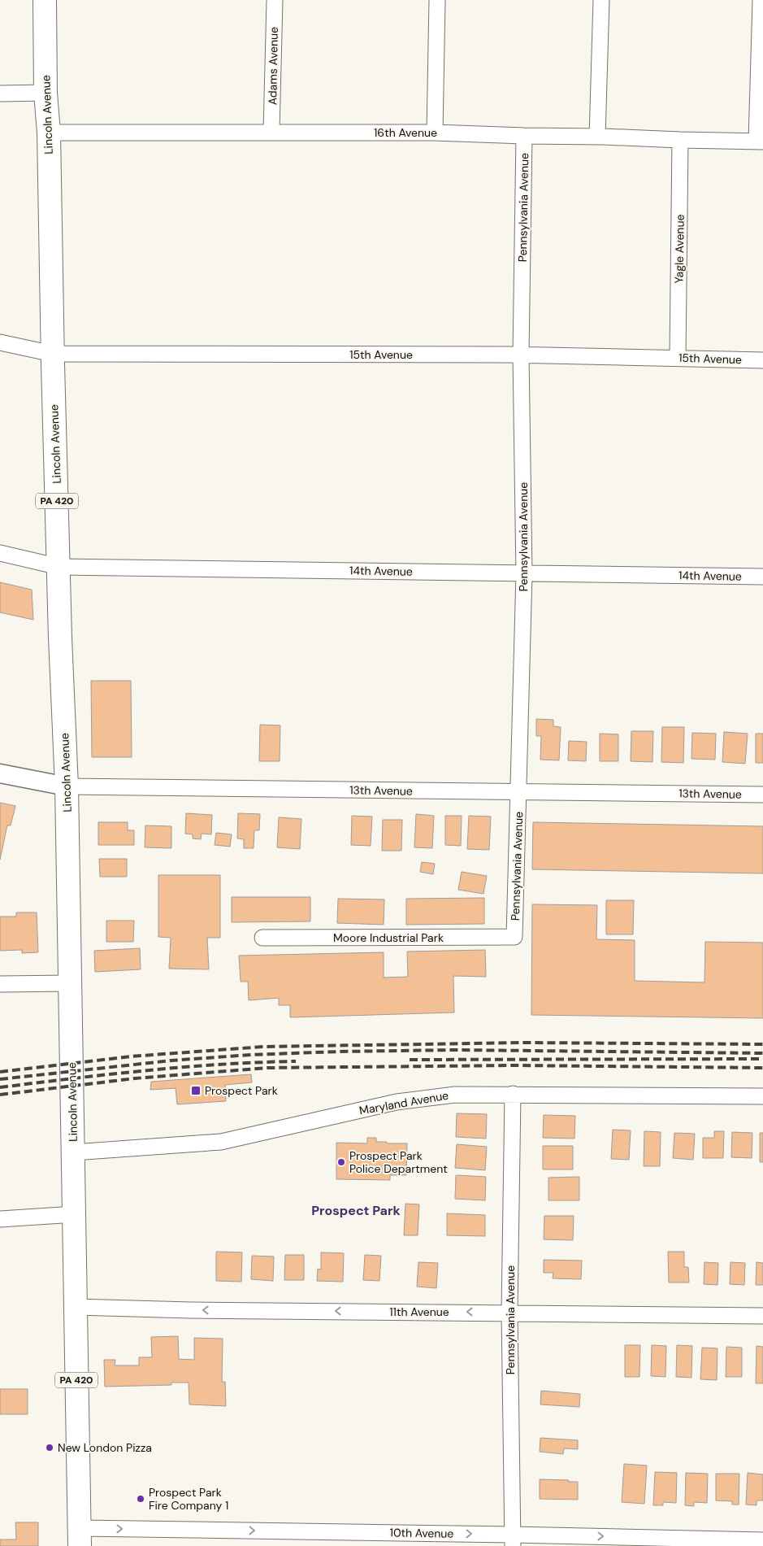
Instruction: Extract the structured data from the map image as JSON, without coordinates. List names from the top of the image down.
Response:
{
  "streets": {
    "main road": ["Lincoln Avenue", "PA 420"],
    "street": [
      "Adams Avenue",
      "16th Avenue",
      "Pennsylvania Avenue",
      "Yagle Avenue",
      "15th Avenue",
      "14th Avenue",
      "13th Avenue",
      "Moore Industrial Park",
      "Maryland Avenue",
      "11th Avenue",
      "10th Avenue"
    ]
  },
  "crossings": [
    ["Adams Avenue", "16th Avenue"],
    ["Lincoln Avenue", "16th Avenue"],
    ["Lincoln Avenue", "15th Avenue"],
    ["Lincoln Avenue", "14th Avenue"],
    ["Lincoln Avenue", "13th Avenue"],
    ["Lincoln Avenue", "Maryland Avenue"],
    ["Lincoln Avenue", "11th Avenue"],
    ["Lincoln Avenue", "10th Avenue"],
    ["16th Avenue", "Pennsylvania Avenue"],
    ["16th Avenue", "Yagle Avenue"],
    ["Pennsylvania Avenue", "15th Avenue"],
    ["Pennsylvania Avenue", "14th Avenue"],
    ["Pennsylvania Avenue", "13th Avenue"],
    ["Pennsylvania Avenue", "Moore Industrial Park"],
    ["Pennsylvania Avenue", "Maryland Avenue"],
    ["Pennsylvania Avenue", "11th Avenue"],
    ["Pennsylvania Avenue", "10th Avenue"],
    ["Yagle Avenue", "15th Avenue"]
  ],
  "one_way": ["11th Avenue", "10th Avenue"],
  "districts": ["Prospect Park"],
  "places": {
    "transit": ["Prospect Park"],
    "other": ["Prospect Park Police Department", "New London Pizza", "Prospect Park Fire Company 1"]
  }
}
